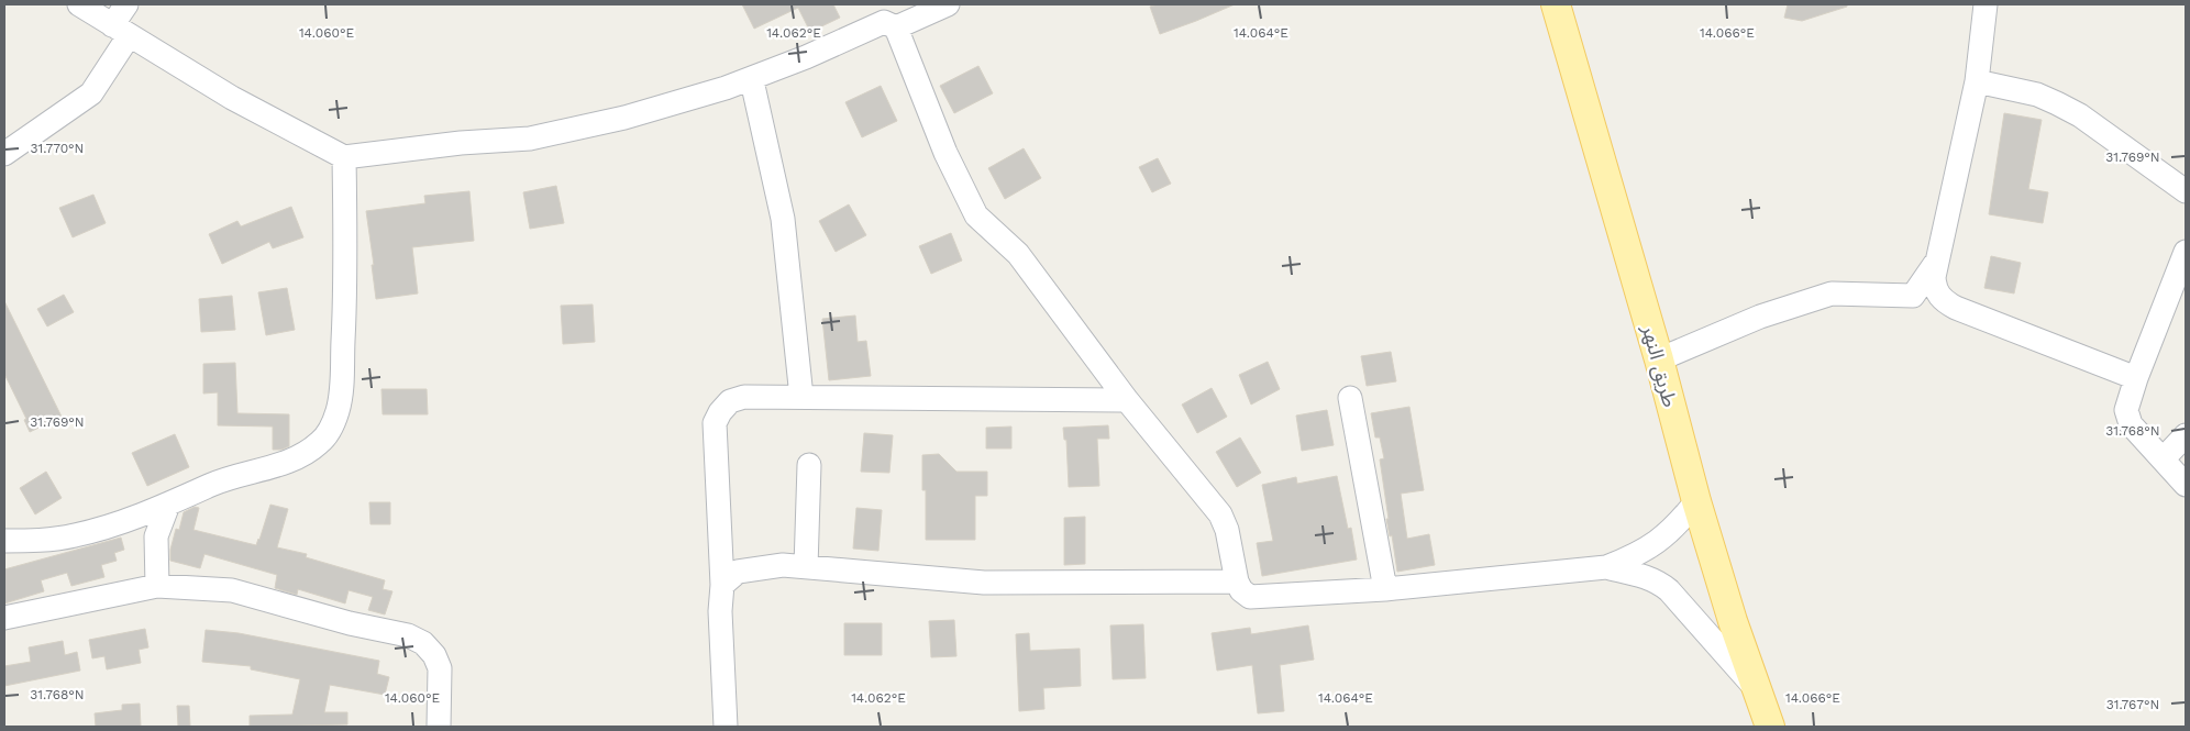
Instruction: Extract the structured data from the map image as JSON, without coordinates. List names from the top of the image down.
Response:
{
  "streets": {
    "main road": ["طريق النهر"]
  },
  "coordinates": [
    "14.060°E",
    "14.062°E",
    "14.064°E",
    "14.066°E",
    "31.770°N",
    "31.769°N",
    "31.768°N",
    "31.767°N"
  ]
}
